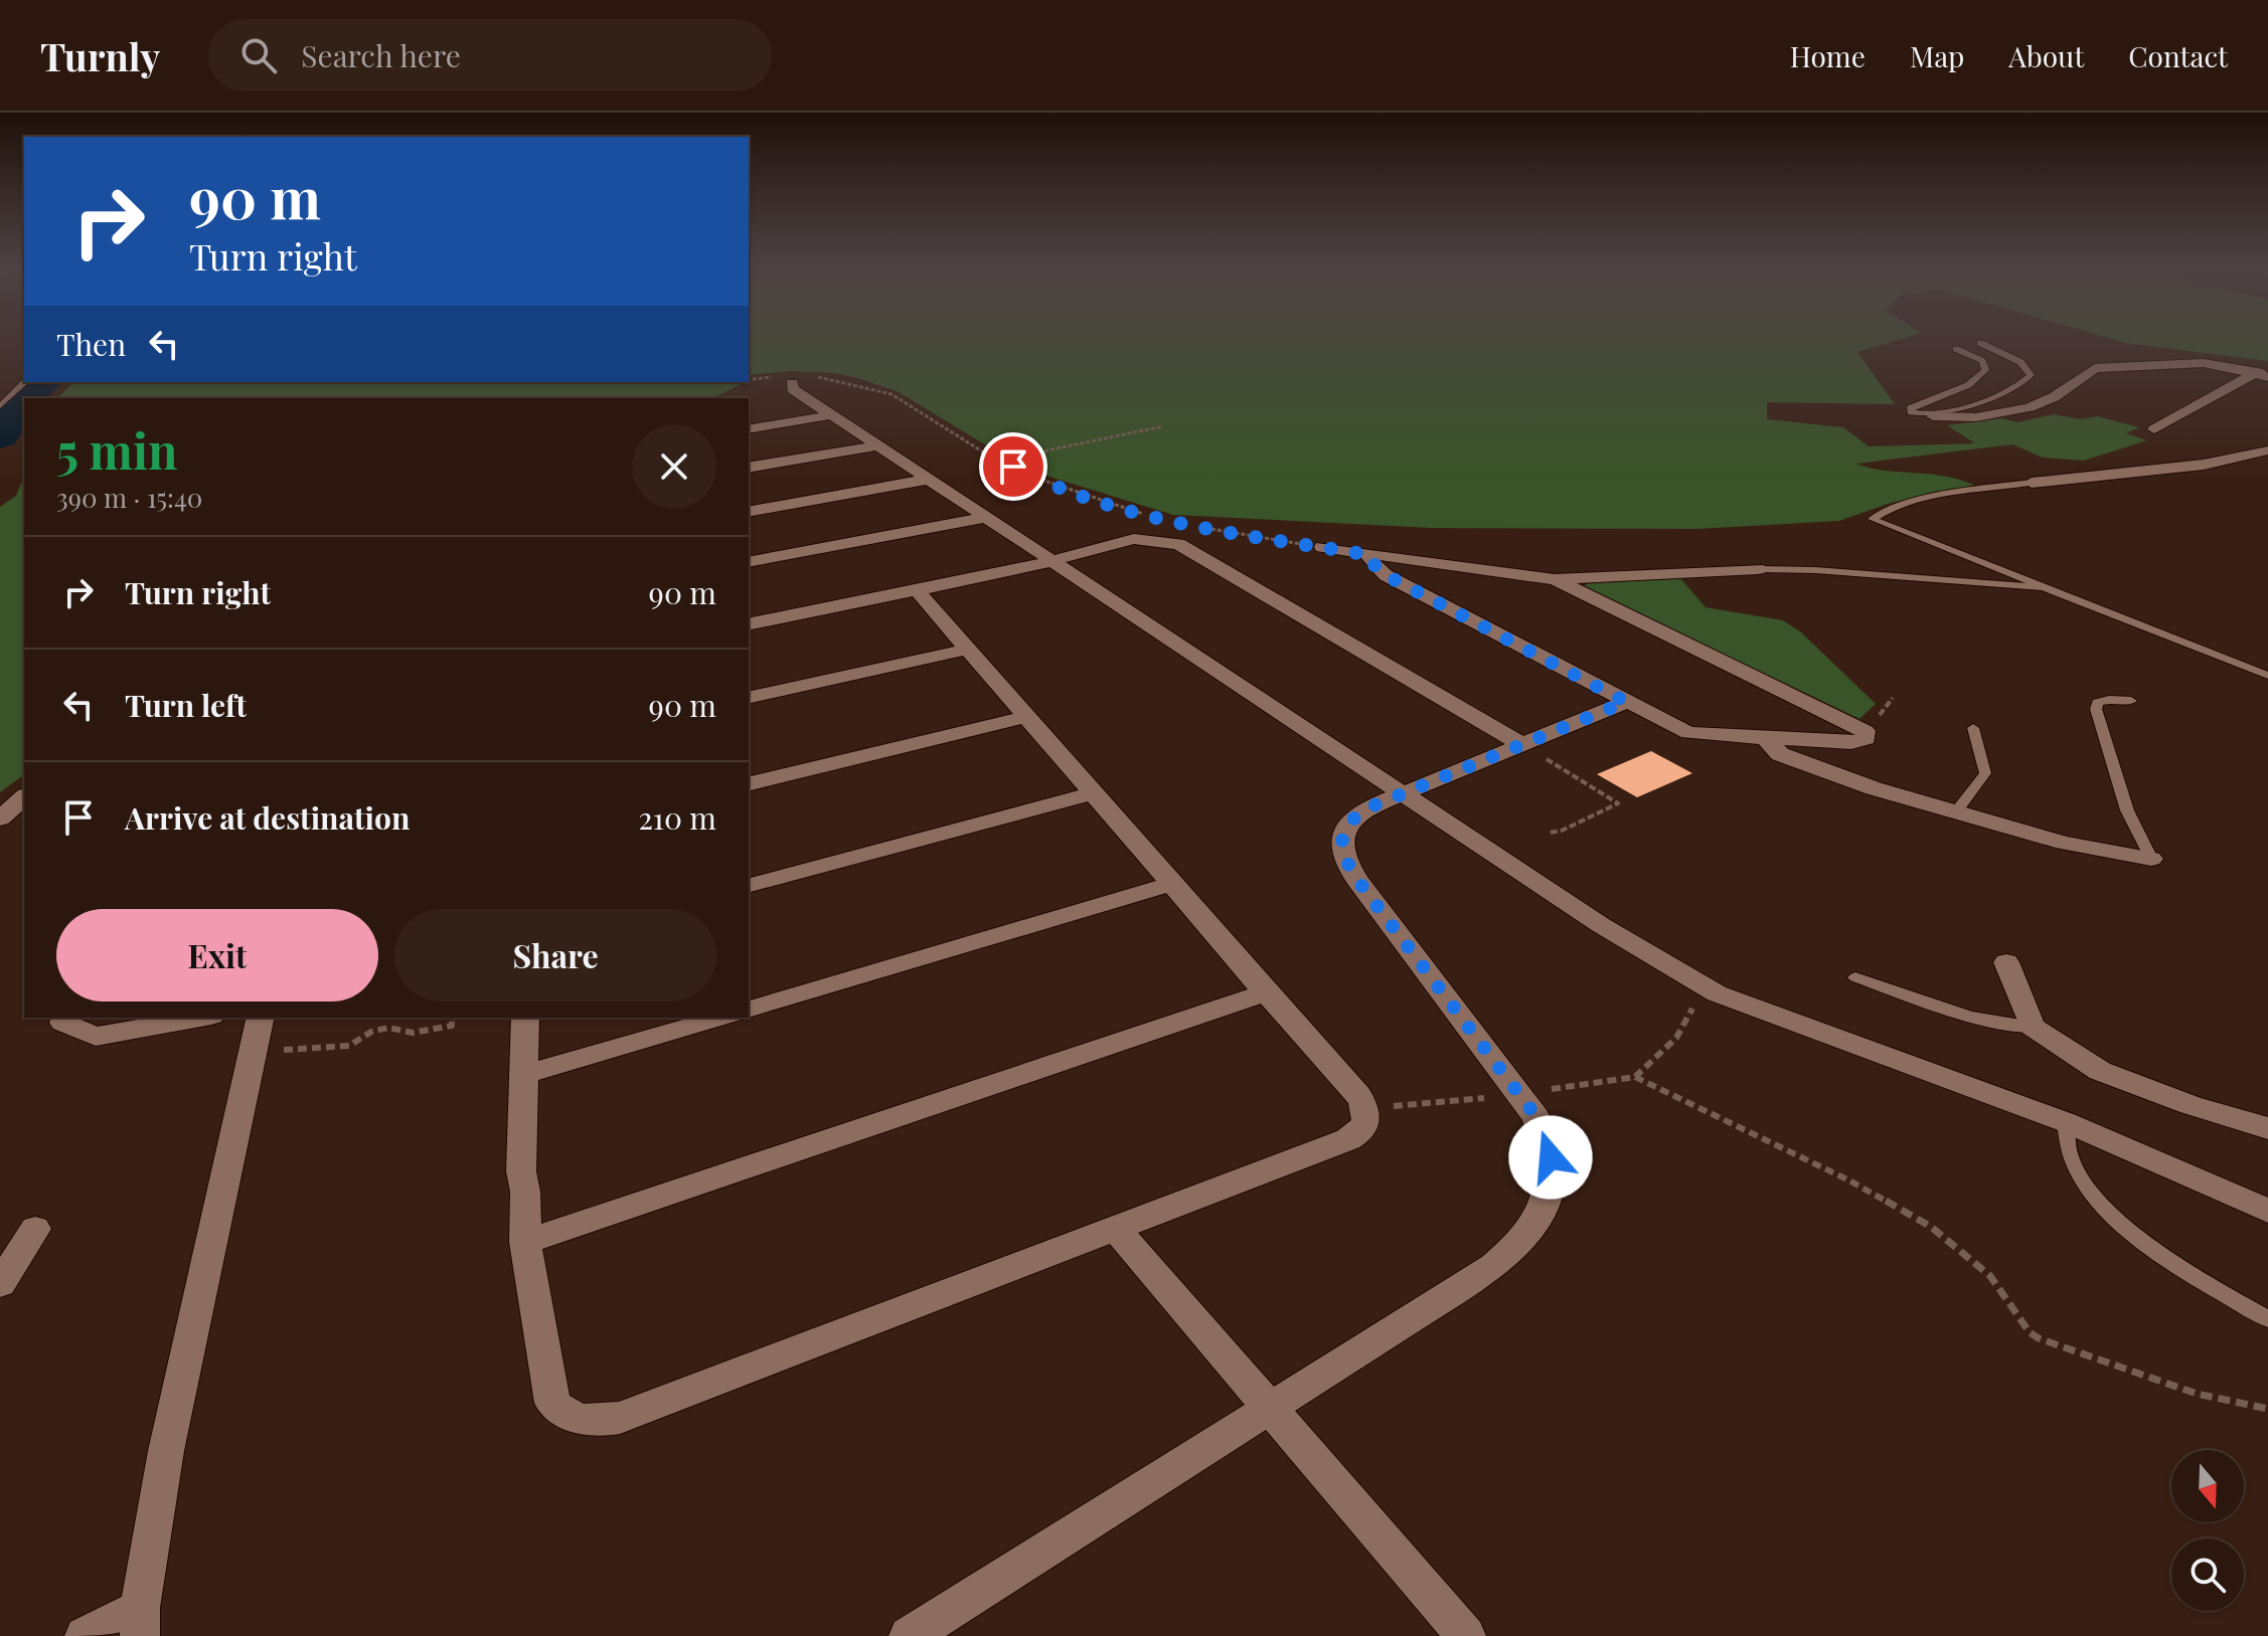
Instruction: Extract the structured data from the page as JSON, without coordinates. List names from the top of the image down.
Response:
{
  "north": "bottom",
  "page": {
    "header": "Turnly",
    "search": "Search here",
    "nav": [
      "Home",
      "Map",
      "About",
      "Contact"
    ],
    "turn": ["90 m", "Turn right"],
    "then": "Then",
    "heading": ["5 min", "390 m · 15:40"],
    "list": [
      {
        "name": "Turn right",
        "value": "90 m"
      },
      {
        "name": "Turn left",
        "value": "90 m"
      },
      {
        "name": "Arrive at destination",
        "value": "210 m"
      }
    ],
    "buttons": ["Exit", "Share"]
  }
}
